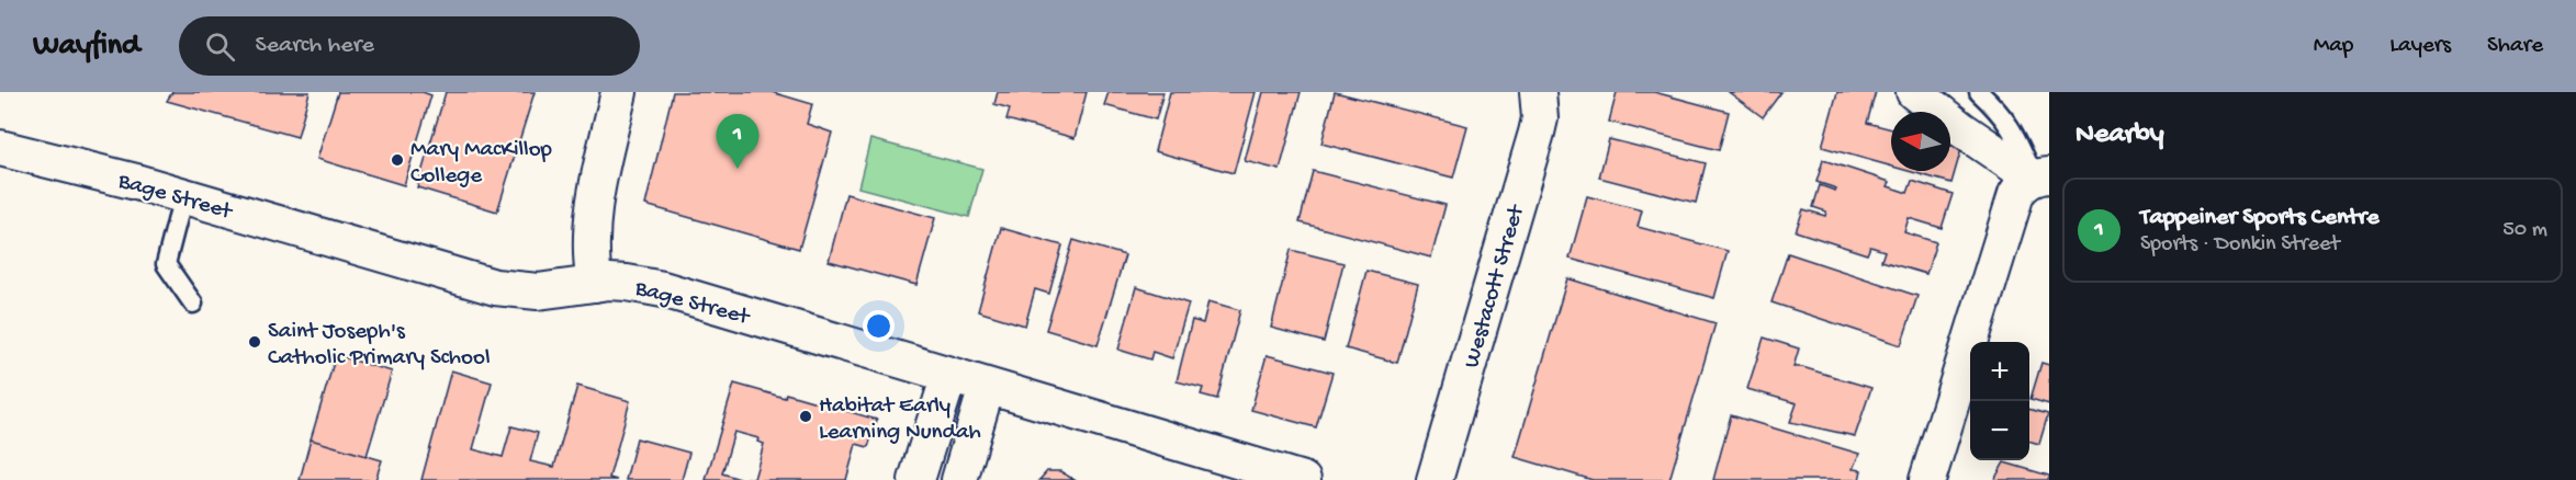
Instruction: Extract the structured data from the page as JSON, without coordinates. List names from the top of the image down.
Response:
{
  "streets": {
    "street": ["Bage Street", "Westacott Street"]
  },
  "places": ["Mary MacKillop College", "Saint Joseph's Catholic Primary School", "Habitat Early Learning Nundah"],
  "north": "left",
  "page": {
    "header": "Wayfind",
    "search": "Search here",
    "nav": ["Map", "Layers", "Share"],
    "heading": "Nearby",
    "pins": "1",
    "list": [
      {
        "mark": "1",
        "name": "Tappeiner Sports Centre",
        "note": "Sports · Donkin Street",
        "value": "50 m"
      }
    ],
    "map_buttons": ["+", "−"]
  }
}
